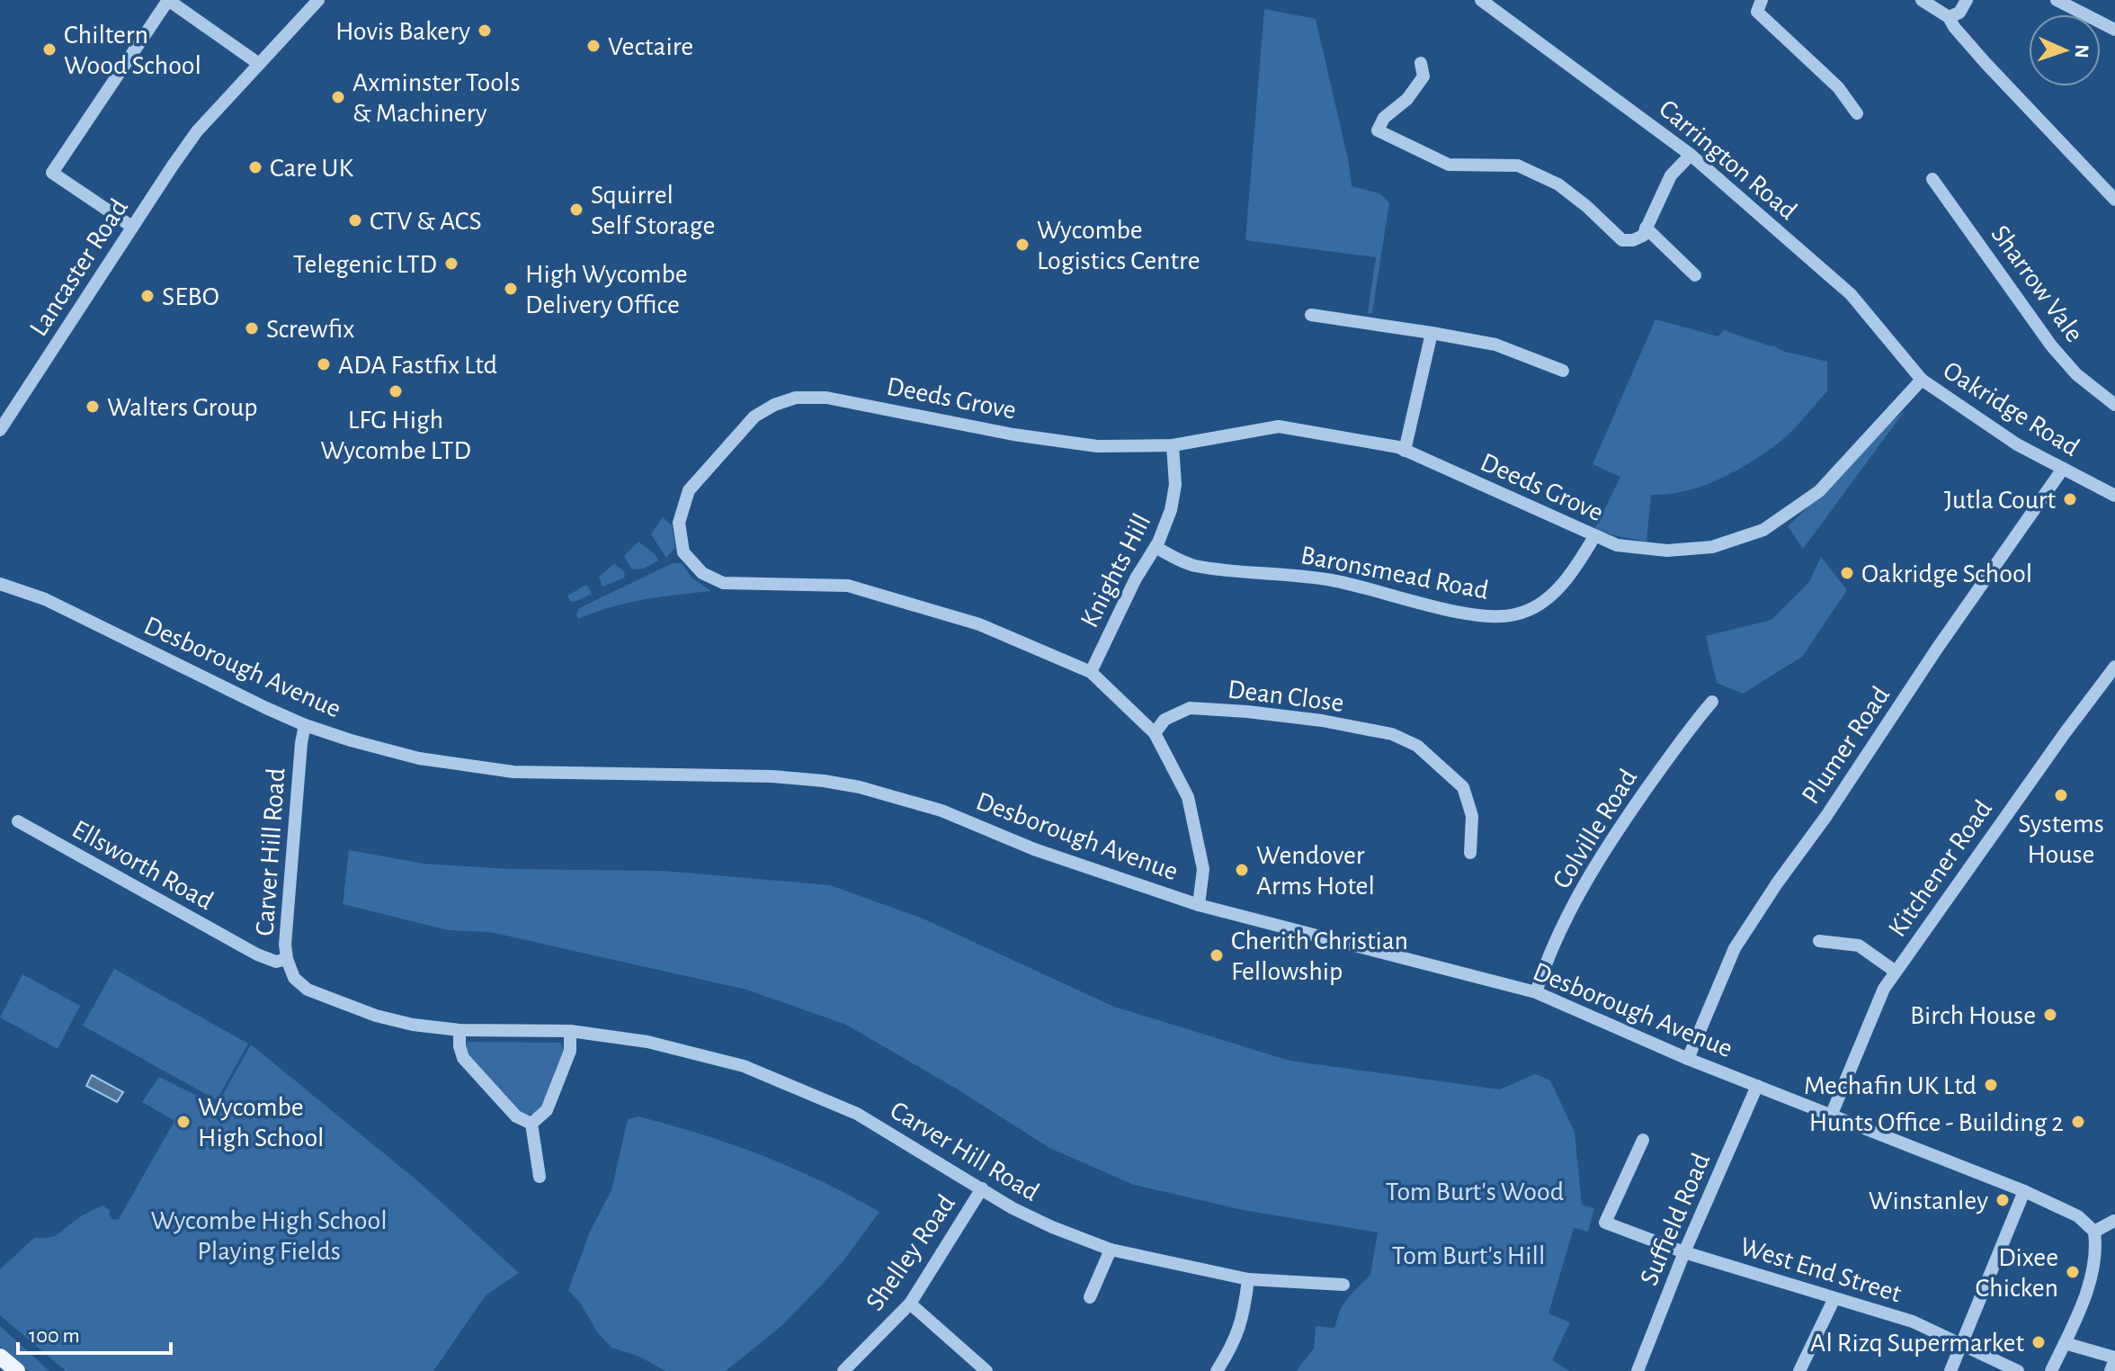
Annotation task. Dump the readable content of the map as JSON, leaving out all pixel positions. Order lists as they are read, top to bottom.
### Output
{
  "streets": {
    "street": [
      "Carrington Road",
      "Lancaster Road",
      "Sharrow Vale",
      "Deeds Grove",
      "Oakridge Road",
      "Knights Hill",
      "Baronsmead Road",
      "Desborough Avenue",
      "Dean Close",
      "Plumer Road",
      "Colville Road",
      "Carver Hill Road",
      "Ellsworth Road",
      "Kitchener Road",
      "Suffield Road",
      "Shelley Road",
      "West End Street"
    ]
  },
  "crossings": [
    ["Carrington Road", "Deeds Grove"],
    ["Carrington Road", "Oakridge Road"],
    ["Deeds Grove", "Oakridge Road"],
    ["Deeds Grove", "Knights Hill"],
    ["Deeds Grove", "Baronsmead Road"],
    ["Deeds Grove", "Desborough Avenue"],
    ["Deeds Grove", "Dean Close"],
    ["Oakridge Road", "Plumer Road"],
    ["Knights Hill", "Baronsmead Road"],
    ["Desborough Avenue", "Plumer Road"],
    ["Desborough Avenue", "Colville Road"],
    ["Desborough Avenue", "Carver Hill Road"],
    ["Desborough Avenue", "Kitchener Road"],
    ["Desborough Avenue", "Suffield Road"],
    ["Carver Hill Road", "Ellsworth Road"],
    ["Carver Hill Road", "Shelley Road"],
    ["Suffield Road", "West End Street"]
  ],
  "parks": ["Tom Burt's Wood", "Wycombe High School Playing Fields", "Tom Burt's Hill"],
  "places": [
    "Hovis Bakery",
    "Vectaire",
    "Chiltern Wood School",
    "Axminster Tools & Machinery",
    "Care UK",
    "Squirrel Self Storage",
    "CTV & ACS",
    "Wycombe Logistics Centre",
    "Telegenic LTD",
    "High Wycombe Delivery Office",
    "SEBO",
    "Screwfix",
    "ADA Fastfix Ltd",
    "LFG High Wycombe LTD",
    "Walters Group",
    "Jutla Court",
    "Oakridge School",
    "Systems House",
    "Wendover Arms Hotel",
    "Cherith Christian Fellowship",
    "Birch House",
    "Mechafin UK Ltd",
    "Wycombe High School",
    "Hunts Office - Building 2",
    "Winstanley",
    "Dixee Chicken",
    "Al Rizq Supermarket"
  ],
  "scale_bar": "100 m",
  "north": "right"
}
